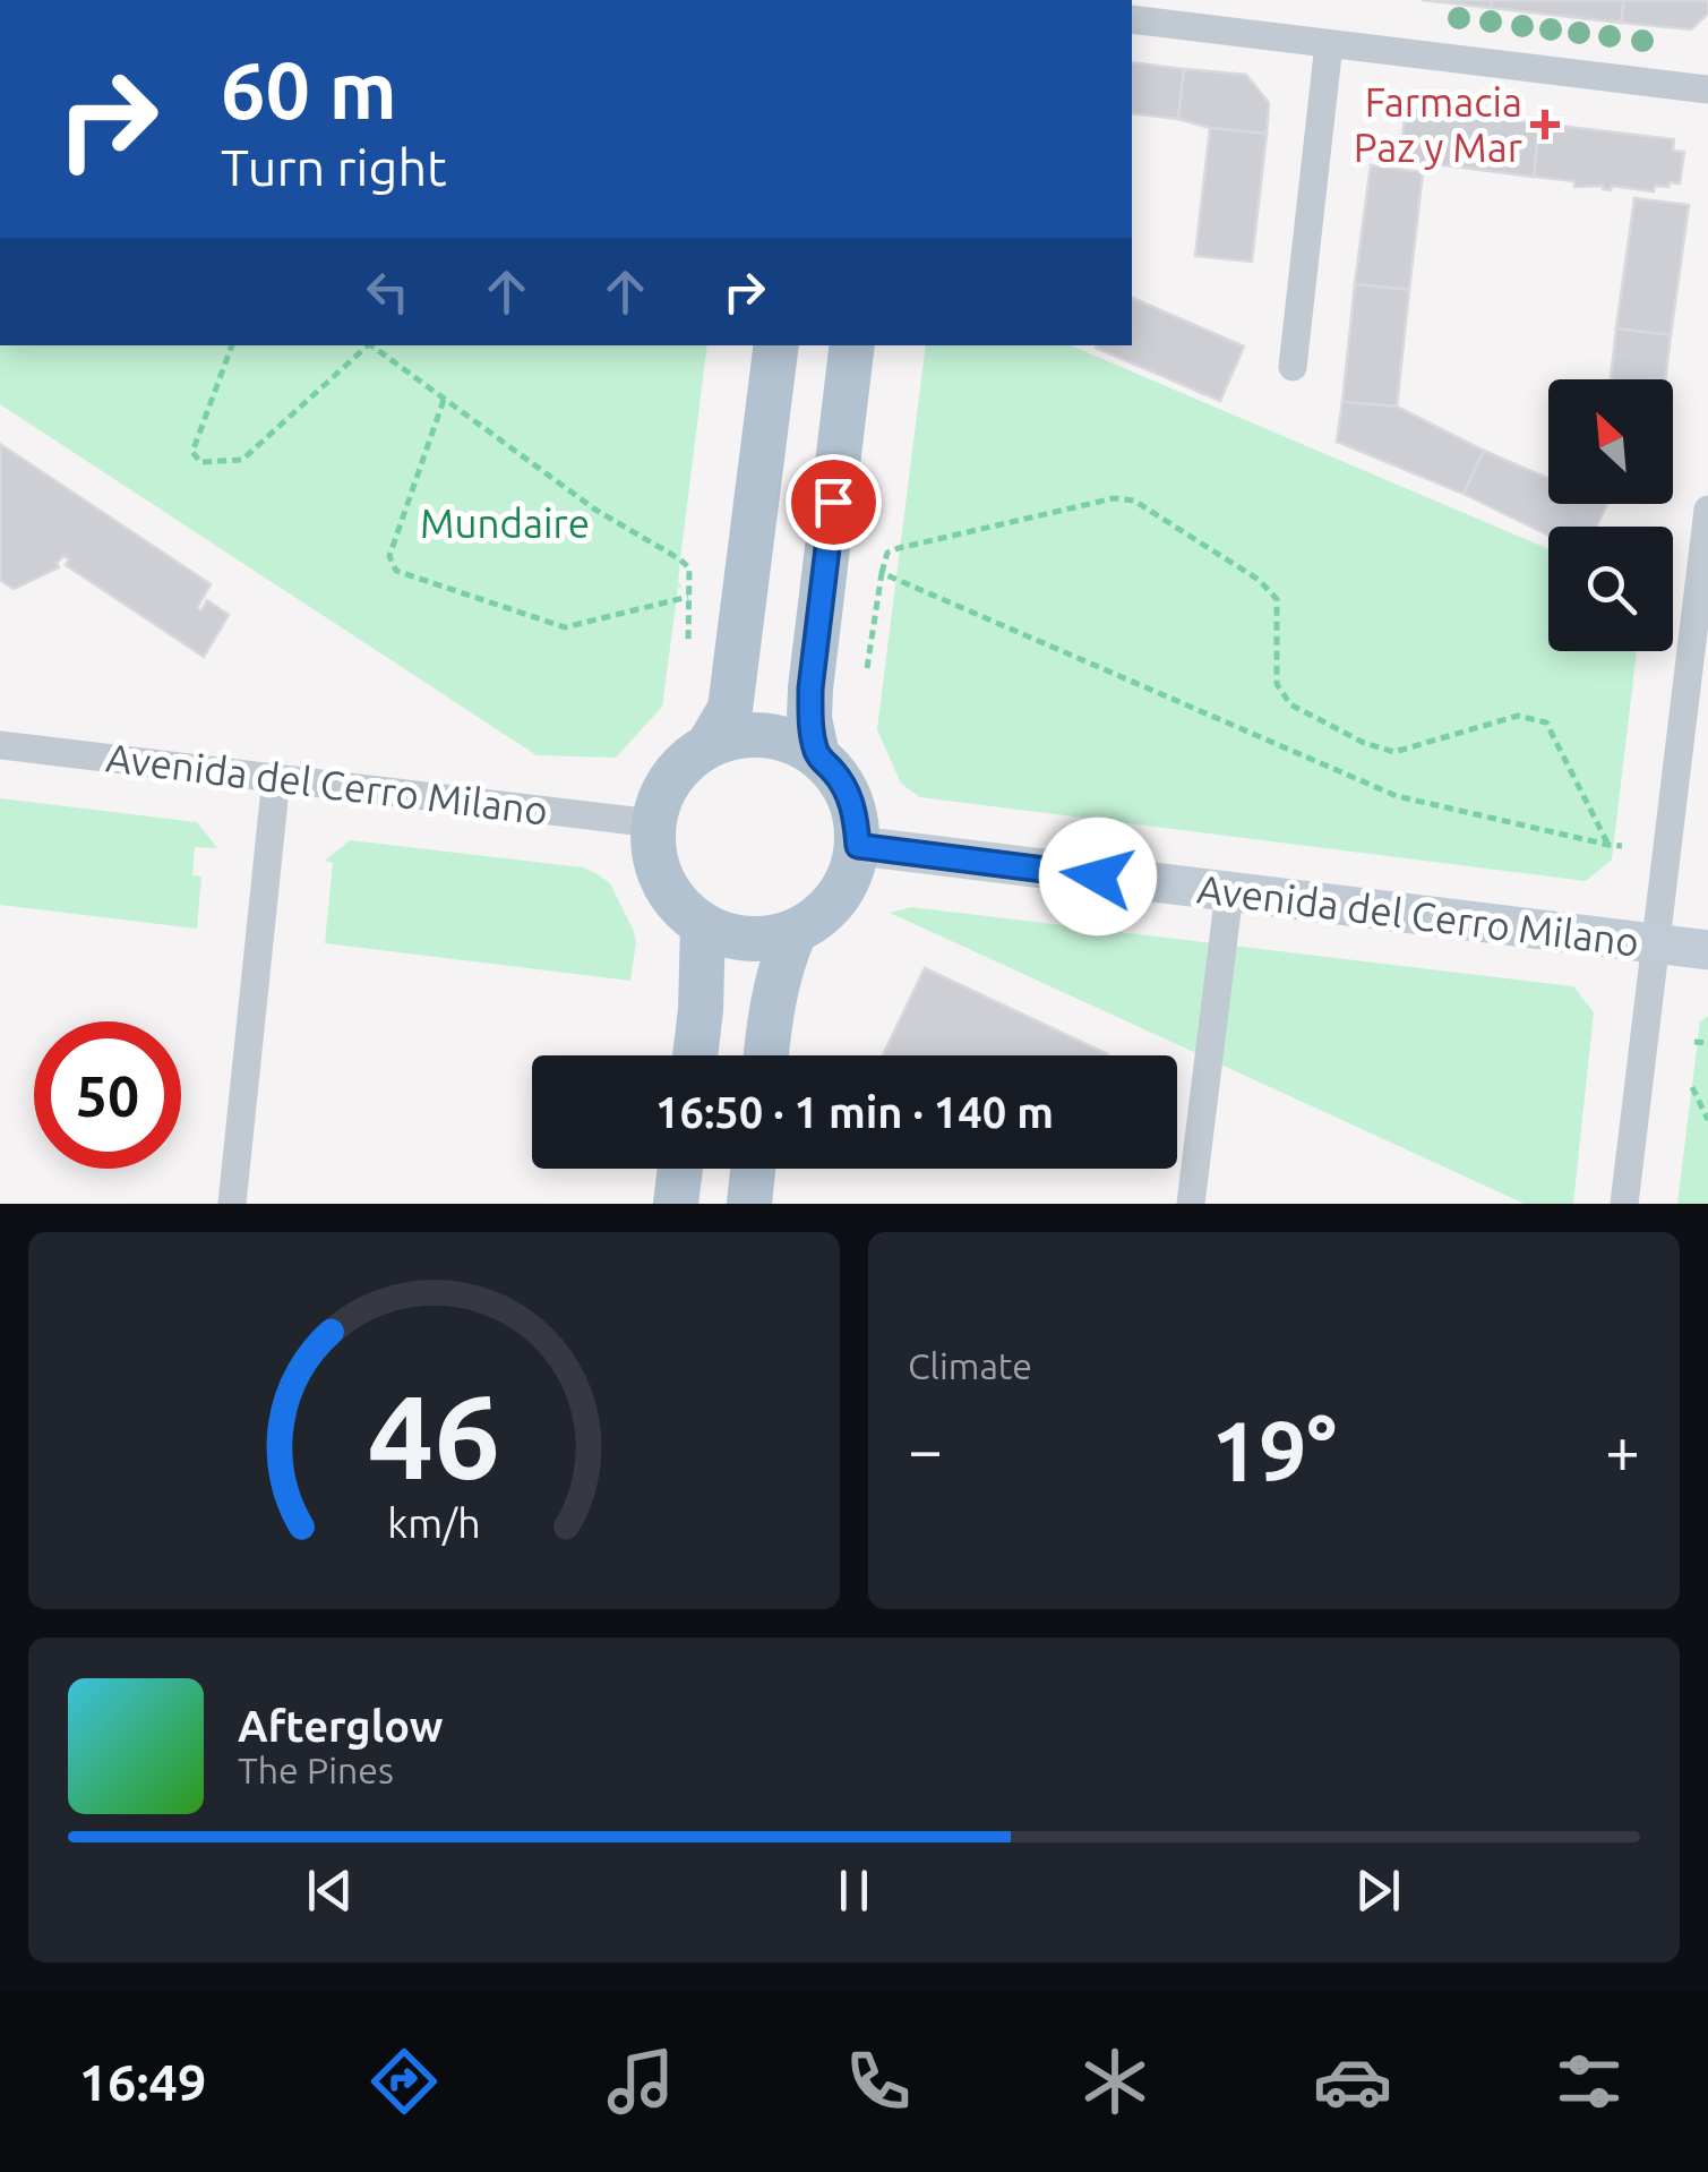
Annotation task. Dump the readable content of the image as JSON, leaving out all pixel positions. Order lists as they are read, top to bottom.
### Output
{
  "streets": {
    "main road": ["Avenida del Cerro Milano"]
  },
  "parks": ["Mundaire"],
  "places": {
    "health": ["Farmacia Paz y Mar"]
  },
  "north": "top left",
  "page": {
    "turn": ["60 m", "Turn right"],
    "limit": "50",
    "trip": "16:50 · 1 min · 140 m",
    "tile": "Climate",
    "heat": ["−", "19°", "+"],
    "song": ["Afterglow", "The Pines"],
    "tabs": "16:49",
    "gauge": ["46", "km/h"]
  }
}
